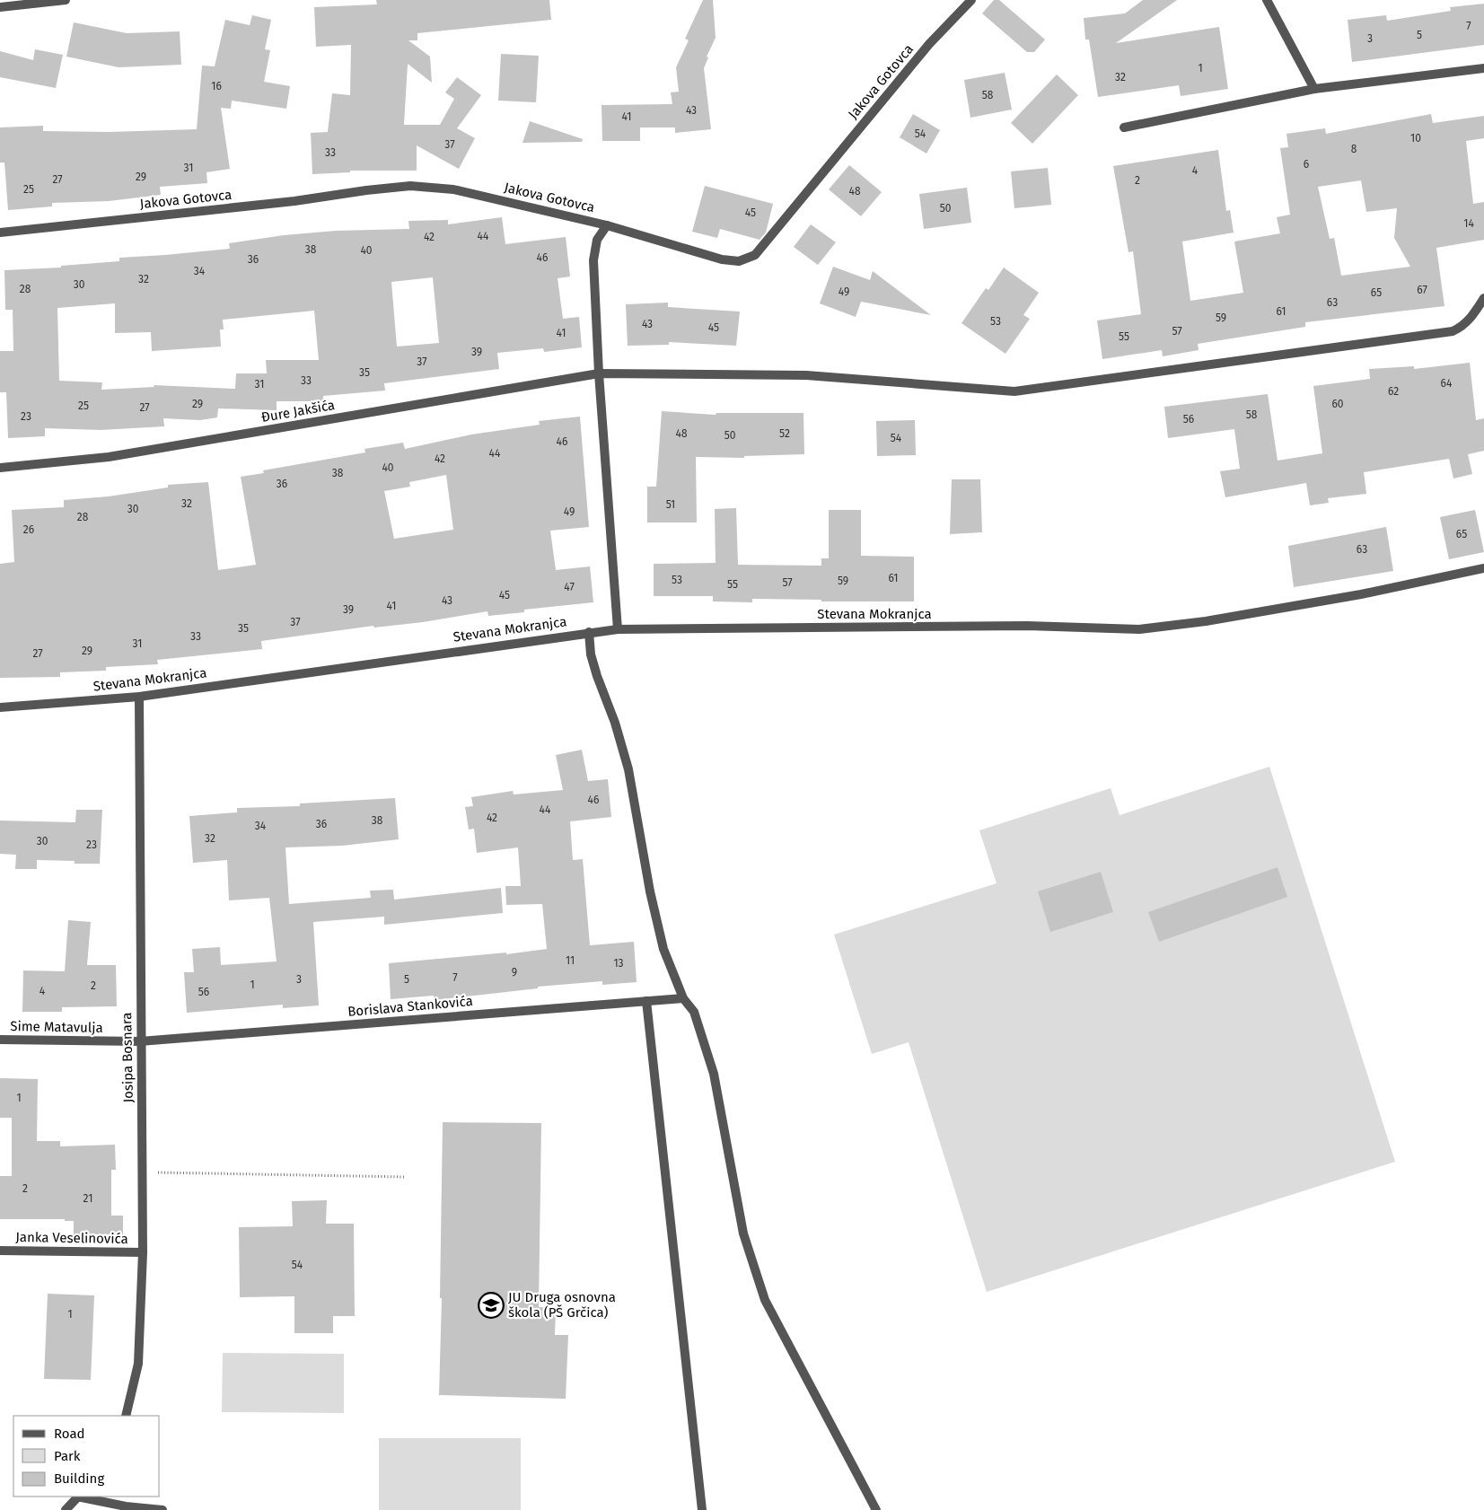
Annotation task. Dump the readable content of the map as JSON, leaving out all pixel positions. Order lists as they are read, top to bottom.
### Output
{
  "streets": {
    "street": [
      "Jakova Gotovca",
      "Đure Jakšića",
      "Stevana Mokranjca",
      "Borislava Stankovića",
      "Sime Matavulja",
      "Josipa Bosnara",
      "Janka Veselinovića"
    ]
  },
  "crossings": [
    ["Stevana Mokranjca", "Josipa Bosnara"],
    ["Borislava Stankovića", "Sime Matavulja"],
    ["Borislava Stankovića", "Josipa Bosnara"],
    ["Sime Matavulja", "Josipa Bosnara"],
    ["Josipa Bosnara", "Janka Veselinovića"]
  ],
  "places": {
    "school or university": ["JU Druga osnovna škola (PŠ Grčica)"]
  },
  "house_numbers": [
    "7",
    "5",
    "3",
    "1",
    "32",
    "16",
    "58",
    "43",
    "41",
    "54",
    "10",
    "37",
    "8",
    "33",
    "6",
    "31",
    "4",
    "29",
    "27",
    "2",
    "25",
    "48",
    "50",
    "45",
    "14",
    "44",
    "42",
    "38",
    "40",
    "46",
    "36",
    "34",
    "32",
    "30",
    "28",
    "67",
    "49",
    "65",
    "63",
    "61",
    "59",
    "53",
    "43",
    "45",
    "57",
    "41",
    "55",
    "39",
    "37",
    "35",
    "33",
    "64",
    "31",
    "62",
    "29",
    "60",
    "25",
    "27",
    "58",
    "23",
    "56",
    "48",
    "52",
    "50",
    "54",
    "46",
    "44",
    "42",
    "40",
    "38",
    "36",
    "32",
    "51",
    "30",
    "49",
    "28",
    "26",
    "65",
    "63",
    "61",
    "53",
    "59",
    "57",
    "55",
    "47",
    "45",
    "43",
    "41",
    "39",
    "37",
    "35",
    "33",
    "31",
    "29",
    "27",
    "46",
    "44",
    "42",
    "38",
    "36",
    "34",
    "32",
    "30",
    "23",
    "11",
    "13",
    "9",
    "7",
    "3",
    "5",
    "1",
    "2",
    "4",
    "56",
    "1",
    "2",
    "21",
    "54",
    "1"
  ],
  "legend": ["Road", "Park", "Building"]
}
